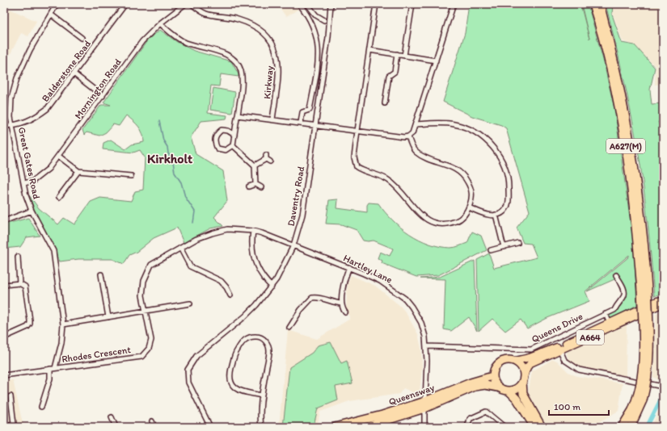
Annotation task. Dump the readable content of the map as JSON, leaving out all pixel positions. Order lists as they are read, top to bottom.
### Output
{
  "streets": {
    "highway": ["A627(M)", "Queensway"],
    "main road": ["A664"],
    "street": [
      "Balderstone Road",
      "Kirkway",
      "Mornington Road",
      "Great Gates Road",
      "Daventry Road",
      "Hartley Lane",
      "Queens Drive",
      "Rhodes Crescent"
    ]
  },
  "crossings": [
    ["Balderstone Road", "Great Gates Road"],
    ["Mornington Road", "Great Gates Road"],
    ["Great Gates Road", "Rhodes Crescent"],
    ["Daventry Road", "Hartley Lane"],
    ["Daventry Road", "Rhodes Crescent"],
    ["Hartley Lane", "Queens Drive"],
    ["Hartley Lane", "Rhodes Crescent"],
    ["Hartley Lane", "Queensway"],
    ["A664", "Queensway"]
  ],
  "districts": ["Kirkholt"],
  "scale_bar": "100 m"
}
